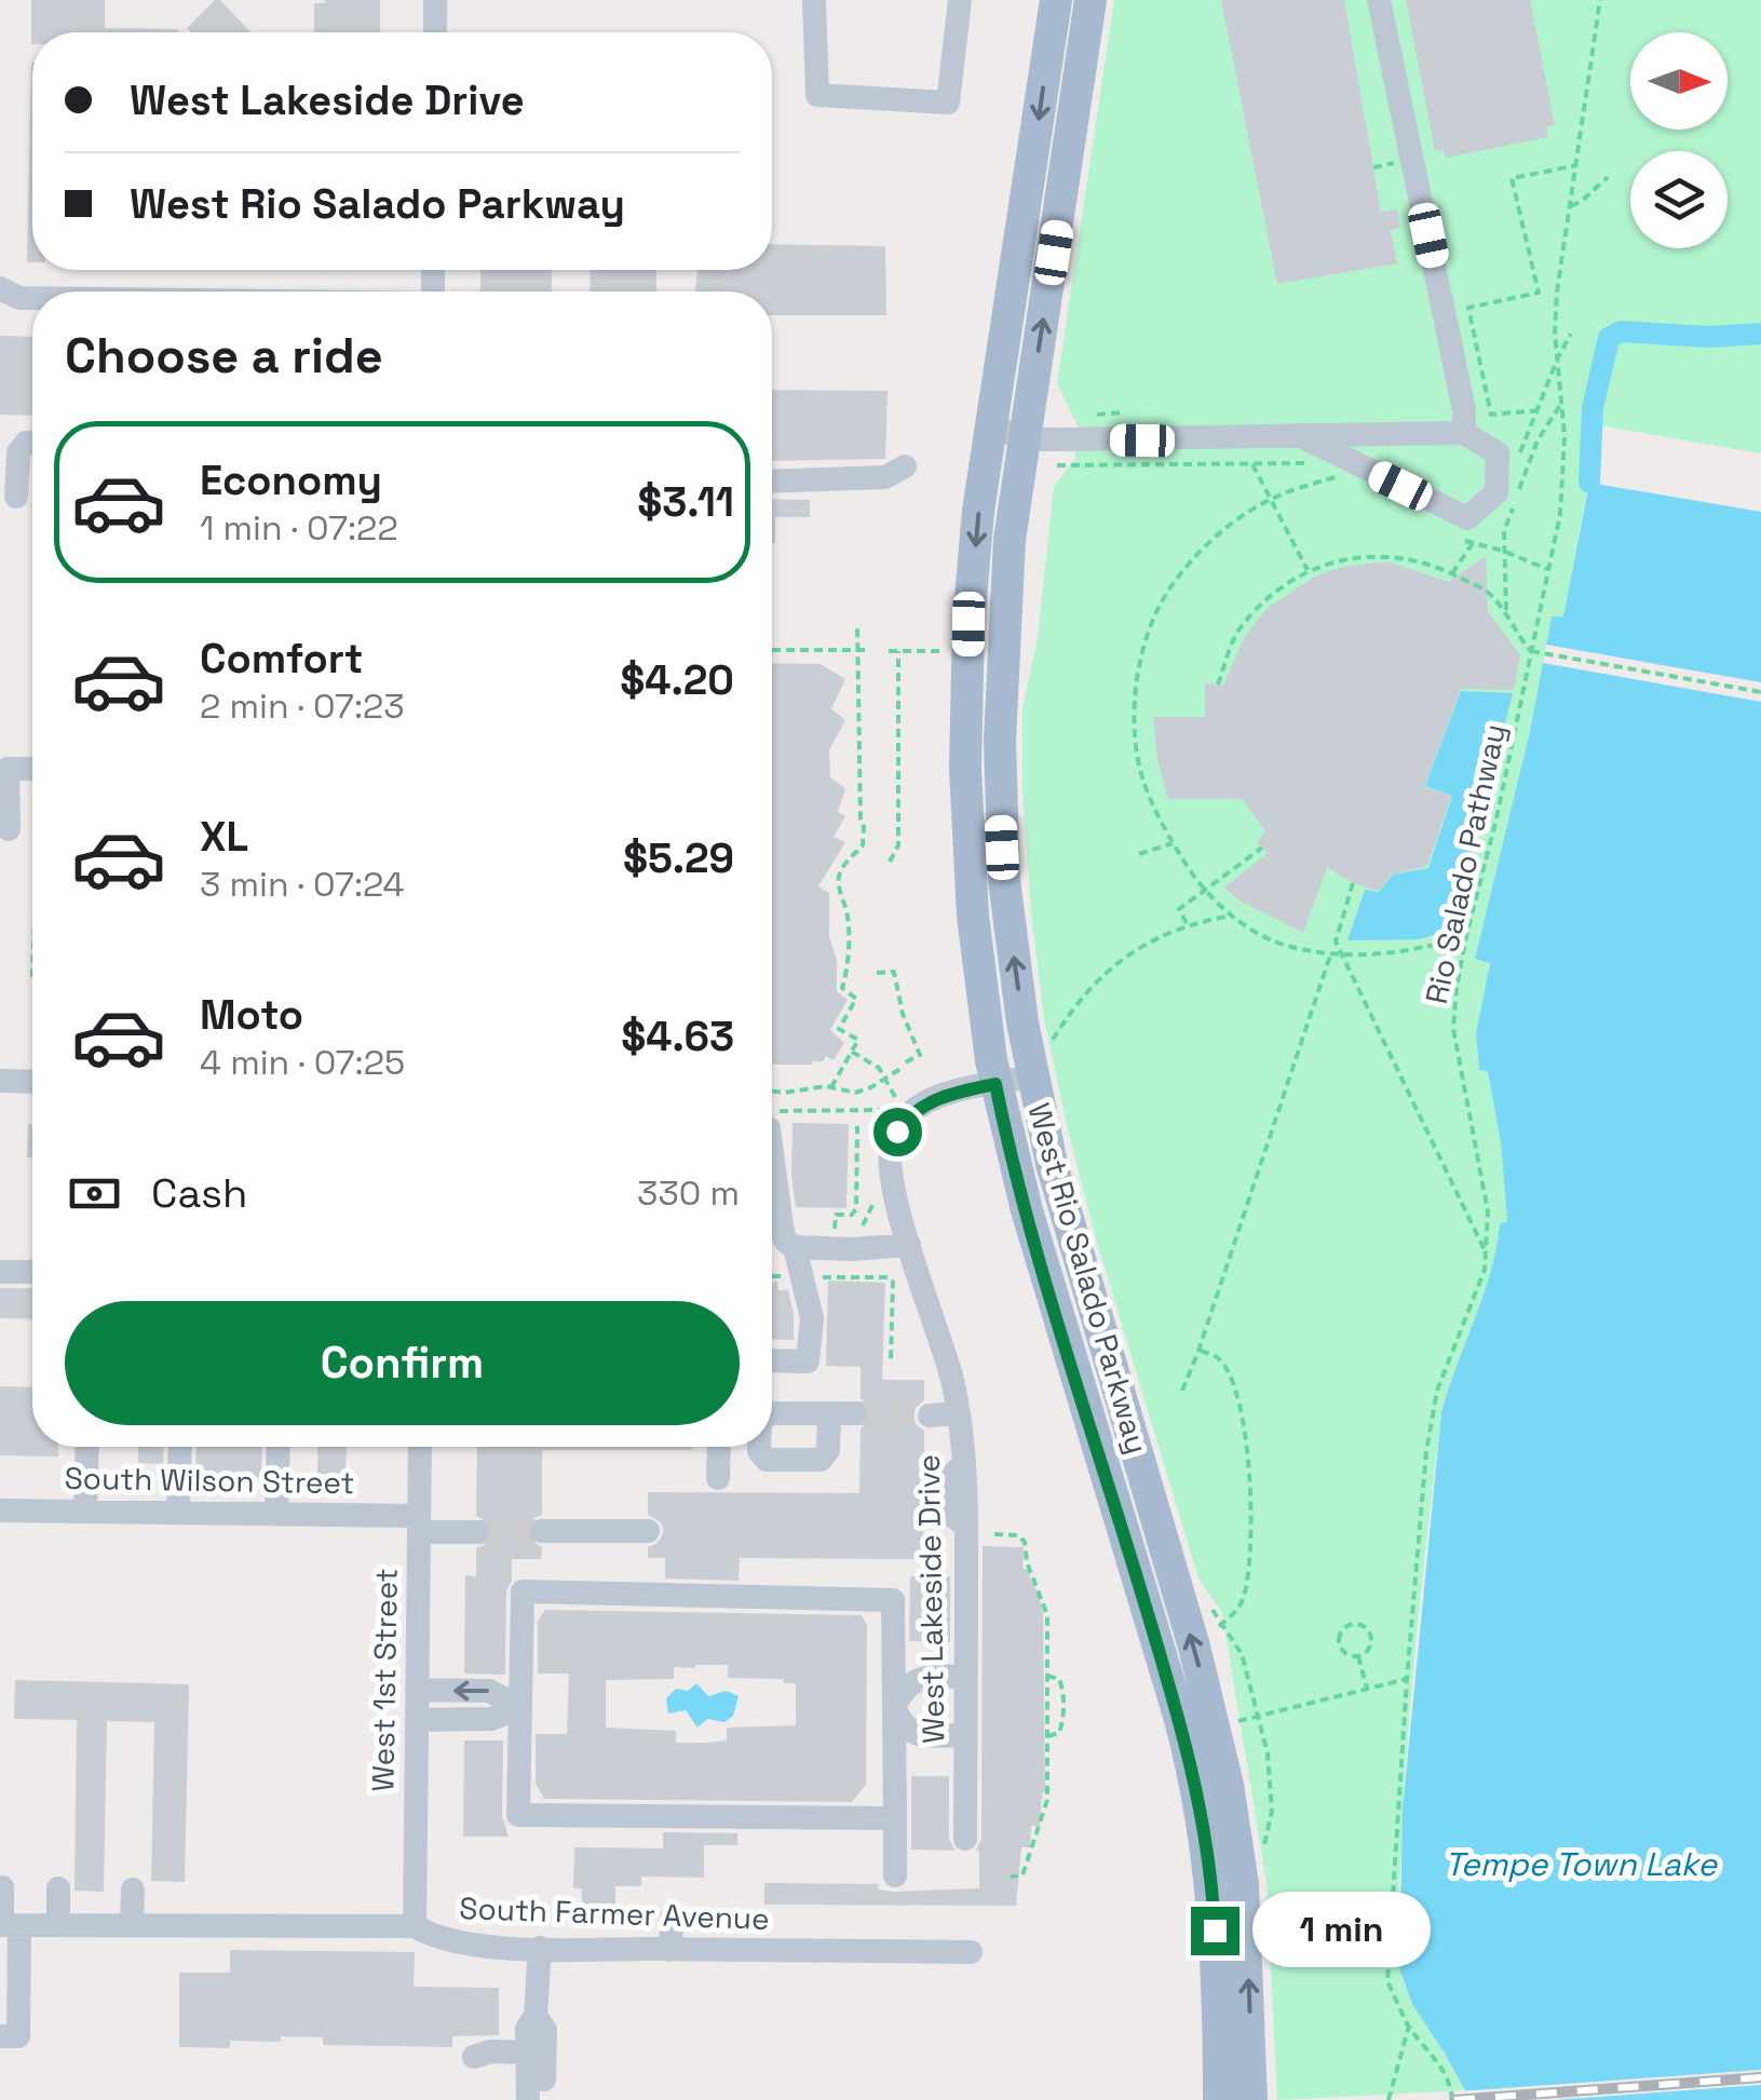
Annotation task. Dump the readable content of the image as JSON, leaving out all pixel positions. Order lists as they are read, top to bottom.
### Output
{
  "streets": {
    "main road": ["West Rio Salado Parkway"],
    "street": [
      "South Wilson Street",
      "West Lakeside Drive",
      "West 1st Street",
      "South Farmer Avenue"
    ],
    "path": ["Rio Salado Pathway"]
  },
  "crossings": [
    ["West Rio Salado Parkway", "West Lakeside Drive"],
    ["South Wilson Street", "West 1st Street"],
    ["West 1st Street", "South Farmer Avenue"]
  ],
  "water": ["Tempe Town Lake"],
  "north": "right",
  "page": {
    "banner": ["West Lakeside Drive", "West Rio Salado Parkway"],
    "heading": "Choose a ride",
    "list": [
      {
        "name": "Economy",
        "note": "1 min · 07:22",
        "value": "$3.11"
      },
      {
        "name": "Comfort",
        "note": "2 min · 07:23",
        "value": "$4.20"
      },
      {
        "name": "XL",
        "note": "3 min · 07:24",
        "value": "$5.29"
      },
      {
        "name": "Moto",
        "note": "4 min · 07:25",
        "value": "$4.63"
      }
    ],
    "pay": ["Cash", "330 m"],
    "buttons": "Confirm",
    "bubble": "1 min"
  }
}
